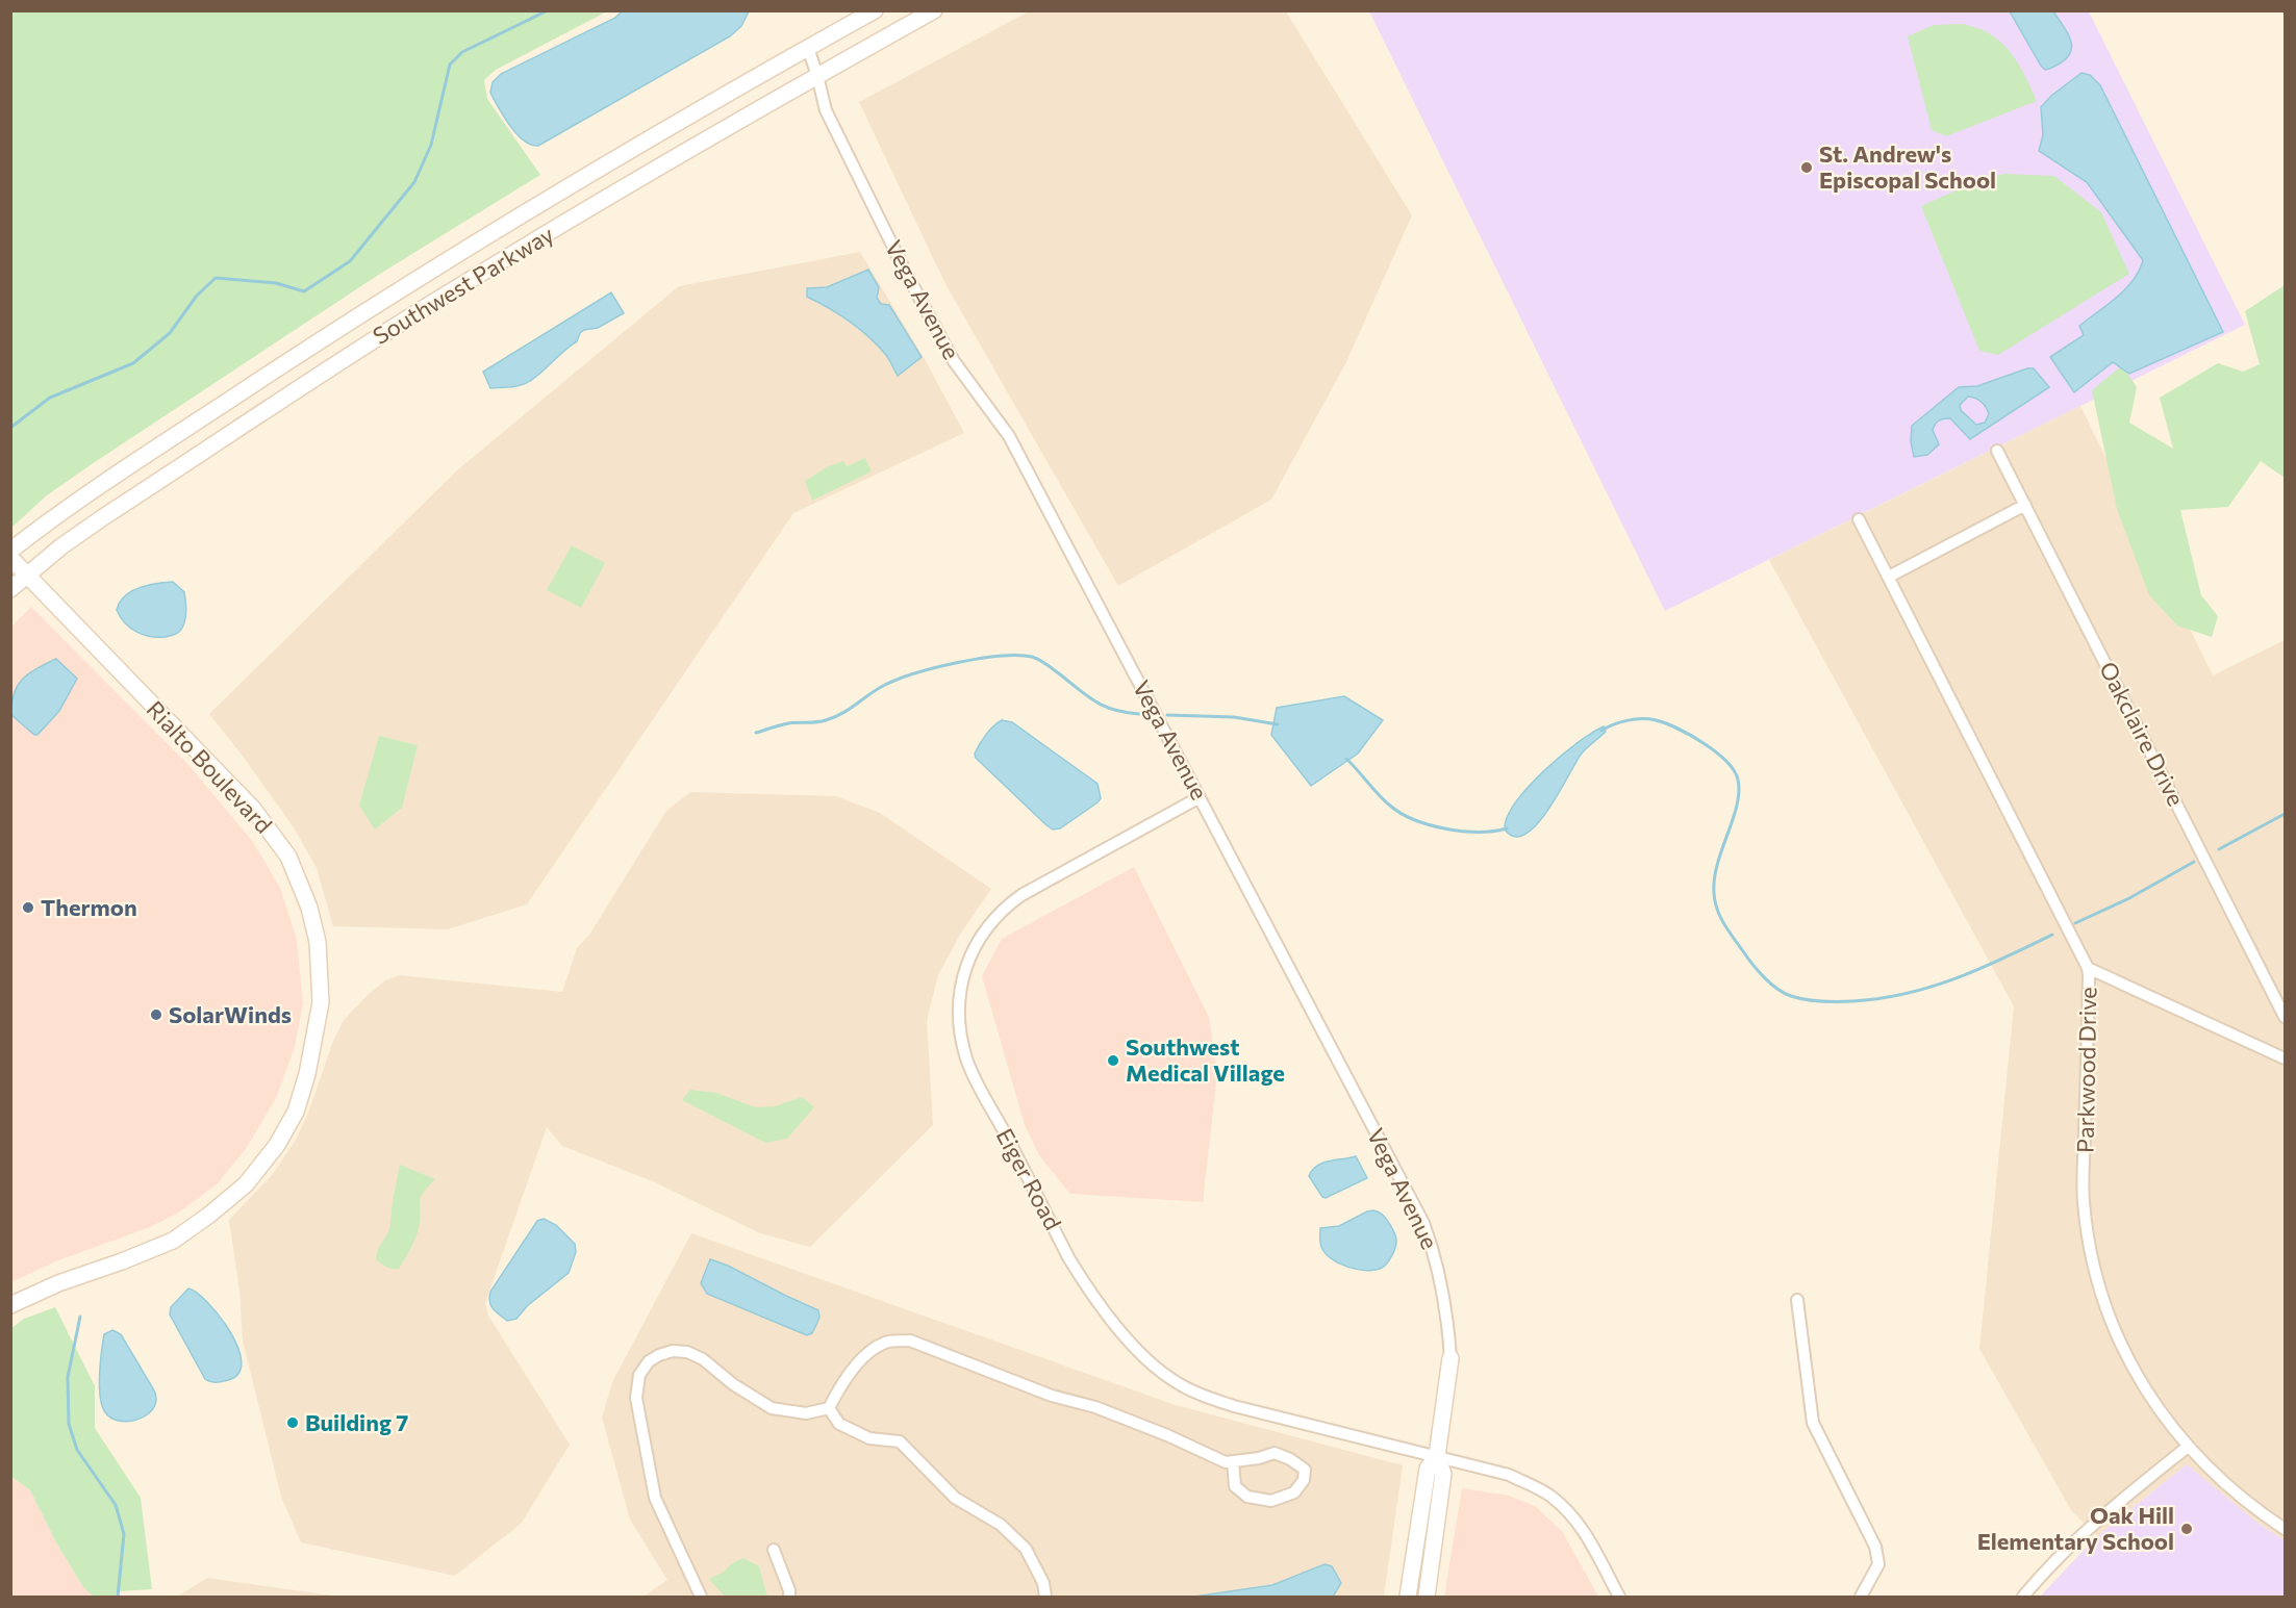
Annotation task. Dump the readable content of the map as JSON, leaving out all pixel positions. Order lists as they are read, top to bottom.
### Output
{
  "streets": {
    "main road": ["Southwest Parkway", "Vega Avenue", "Rialto Boulevard"],
    "street": ["Oakclaire Drive", "Parkwood Drive", "Eiger Road"]
  },
  "crossings": [
    ["Southwest Parkway", "Vega Avenue"],
    ["Southwest Parkway", "Rialto Boulevard"],
    ["Vega Avenue", "Eiger Road"]
  ],
  "places": [
    "St. Andrew's Episcopal School",
    "Thermon",
    "SolarWinds",
    "Southwest Medical Village",
    "Building 7",
    "Oak Hill Elementary School"
  ]
}
